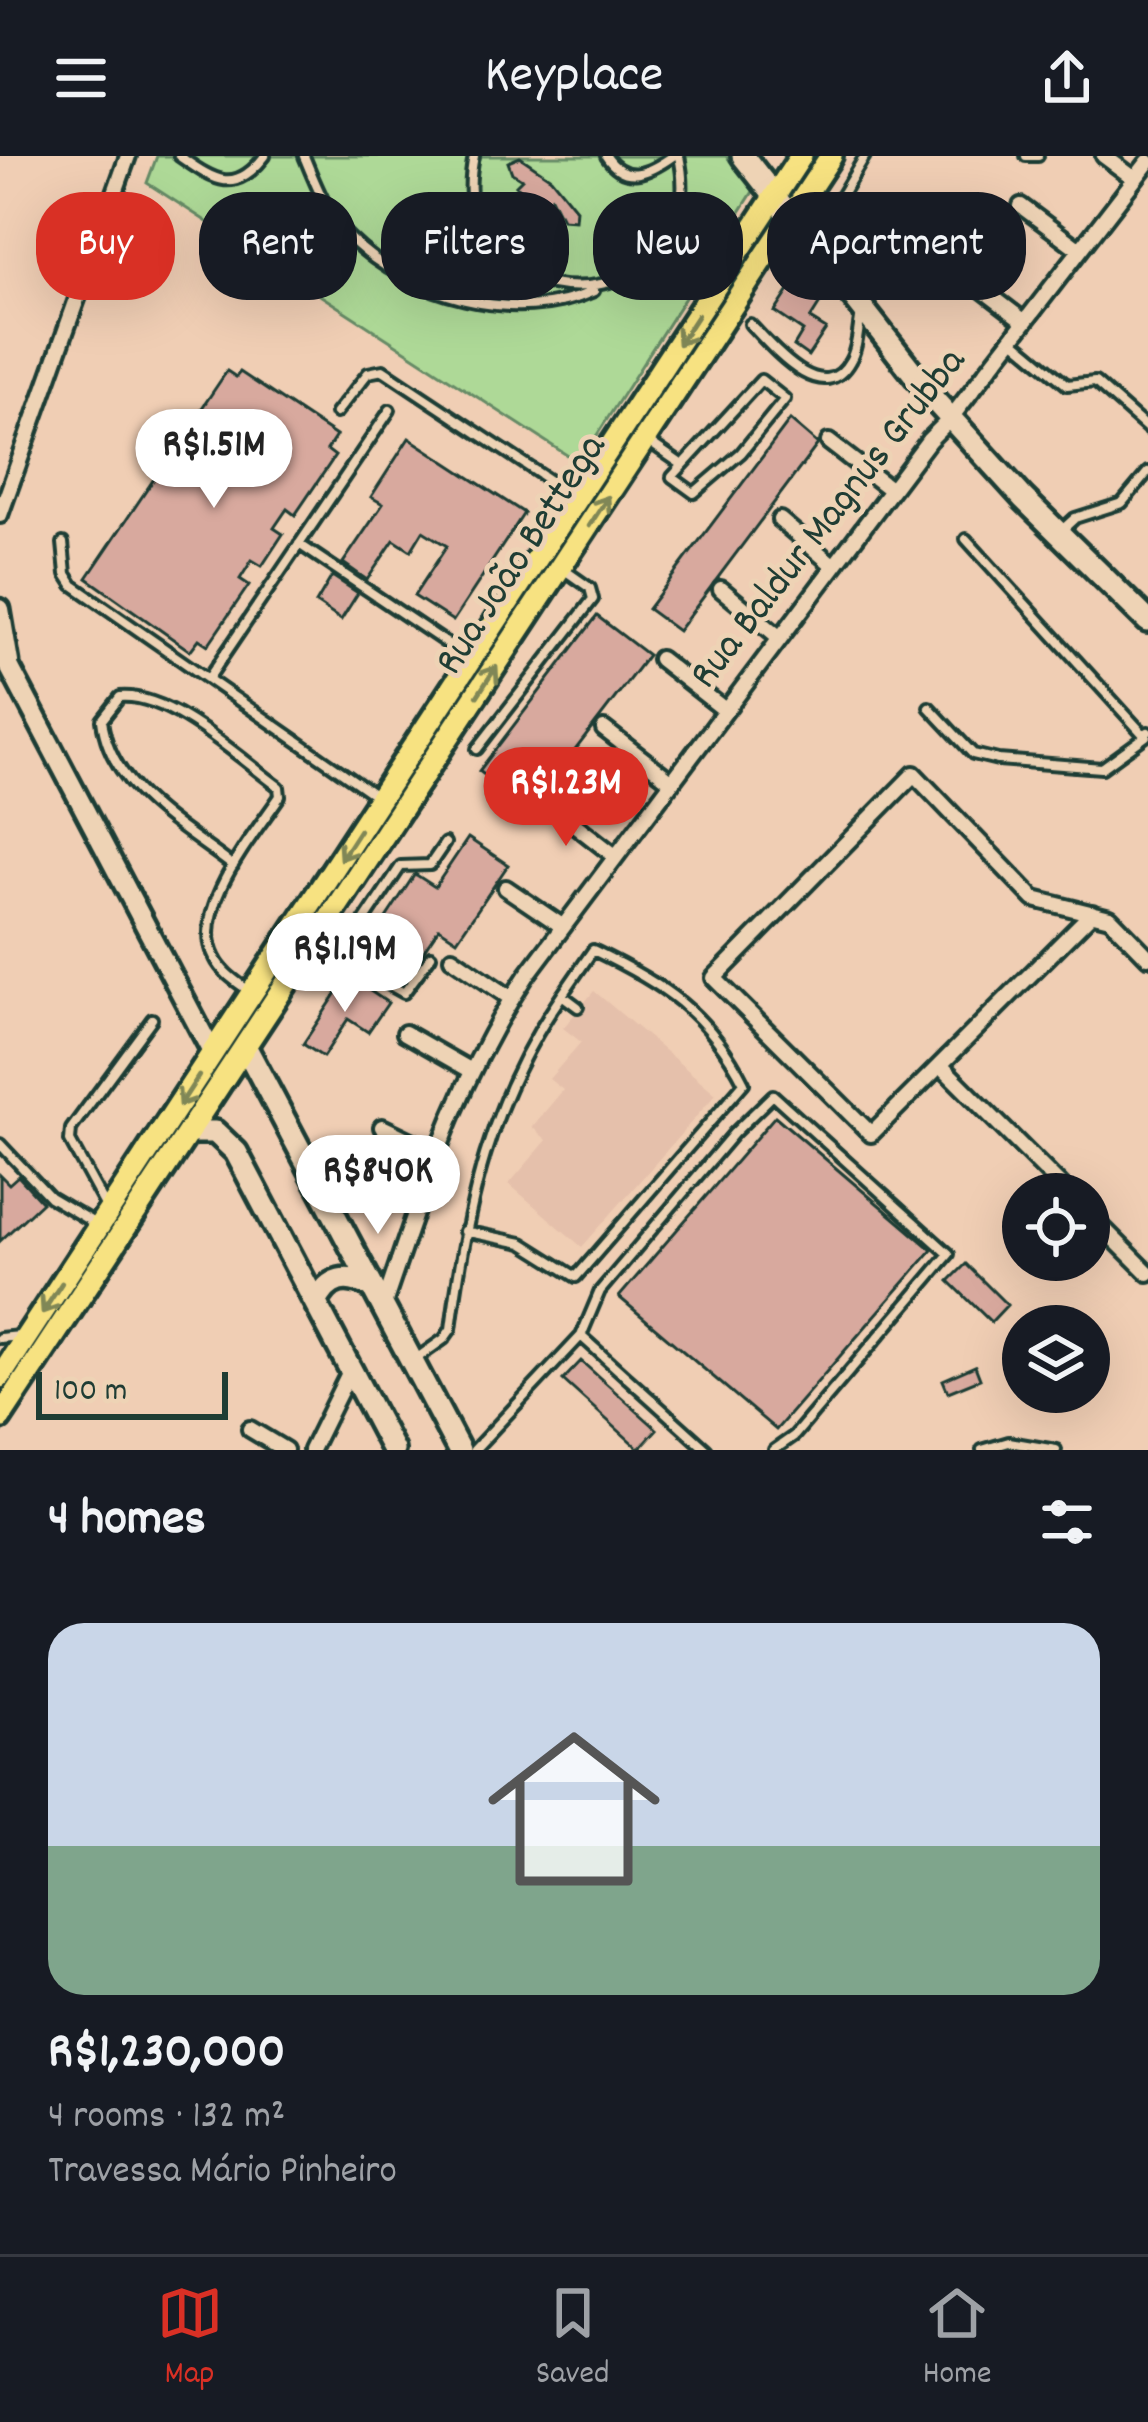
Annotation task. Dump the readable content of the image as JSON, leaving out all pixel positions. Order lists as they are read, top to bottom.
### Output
{
  "streets": {
    "main road": ["Rua João Bettega"],
    "street": ["Rua Baldur Magnus Grubba"]
  },
  "scale_bar": "100 m",
  "page": {
    "header": "Keyplace",
    "chip": [
      "Buy",
      "Rent",
      "Filters",
      "New",
      "Apartment"
    ],
    "price": [
      "R$1.51M",
      "R$1.23M",
      "R$1.19M",
      "R$840K"
    ],
    "scale": "100 m",
    "heading": "4 homes",
    "list": [
      {
        "name": "R$1,230,000",
        "note": "4 rooms · 132 m² · Travessa Mário Pinheiro"
      }
    ],
    "tabs": ["Map", "Saved", "Home"]
  }
}
